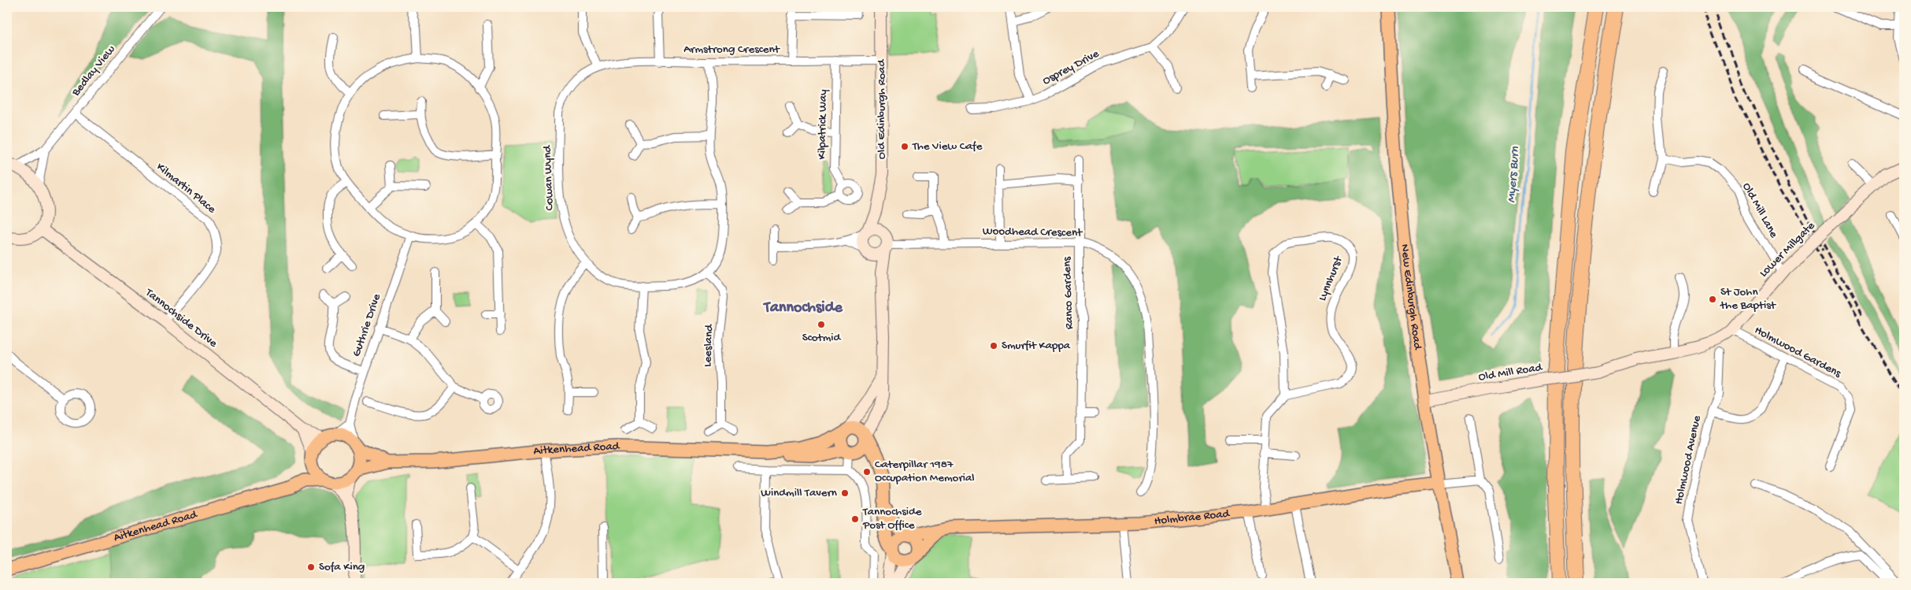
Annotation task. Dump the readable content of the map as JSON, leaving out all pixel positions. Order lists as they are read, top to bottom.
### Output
{
  "streets": {
    "main road": ["New Edinburgh Road", "Aitkenhead Road", "Holmbrae Road"],
    "street": [
      "Armstrong Crescent",
      "Osprey Drive",
      "Bedlay View",
      "Old Edinburgh Road",
      "Kilpatrick Way",
      "Cowan Wynd",
      "Kilmartin Place",
      "Old Mill Lane",
      "Woodhead Crescent",
      "Lower Millgate",
      "Lynnhurst",
      "Ranco Gardens",
      "Tannochside Drive",
      "Guthrie Drive",
      "Leesland",
      "Holmwood Gardens",
      "Old Mill Road",
      "Holmwood Avenue"
    ]
  },
  "crossings": [
    ["Armstrong Crescent", "Old Edinburgh Road"],
    ["Armstrong Crescent", "Kilpatrick Way"],
    ["Armstrong Crescent", "Cowan Wynd"],
    ["Bedlay View", "Kilmartin Place"],
    ["Old Edinburgh Road", "Woodhead Crescent"],
    ["Cowan Wynd", "Leesland"],
    ["Kilmartin Place", "Tannochside Drive"],
    ["Old Mill Lane", "Lower Millgate"],
    ["Woodhead Crescent", "Ranco Gardens"],
    ["Lower Millgate", "Holmwood Gardens"],
    ["Lower Millgate", "Old Mill Road"],
    ["New Edinburgh Road", "Old Mill Road"],
    ["New Edinburgh Road", "Holmbrae Road"],
    ["Tannochside Drive", "Guthrie Drive"],
    ["Tannochside Drive", "Aitkenhead Road"],
    ["Guthrie Drive", "Aitkenhead Road"],
    ["Holmwood Gardens", "Holmwood Avenue"]
  ],
  "districts": ["Tannochside"],
  "water": ["Myers Burn"],
  "places": [
    "The View Cafe",
    "St John the Baptist",
    "Scotmid",
    "Smurfit Kappa",
    "Caterpillar 1987 Occupation Memorial",
    "Windmill Tavern",
    "Tannochside Post Office",
    "Sofa King"
  ]
}
